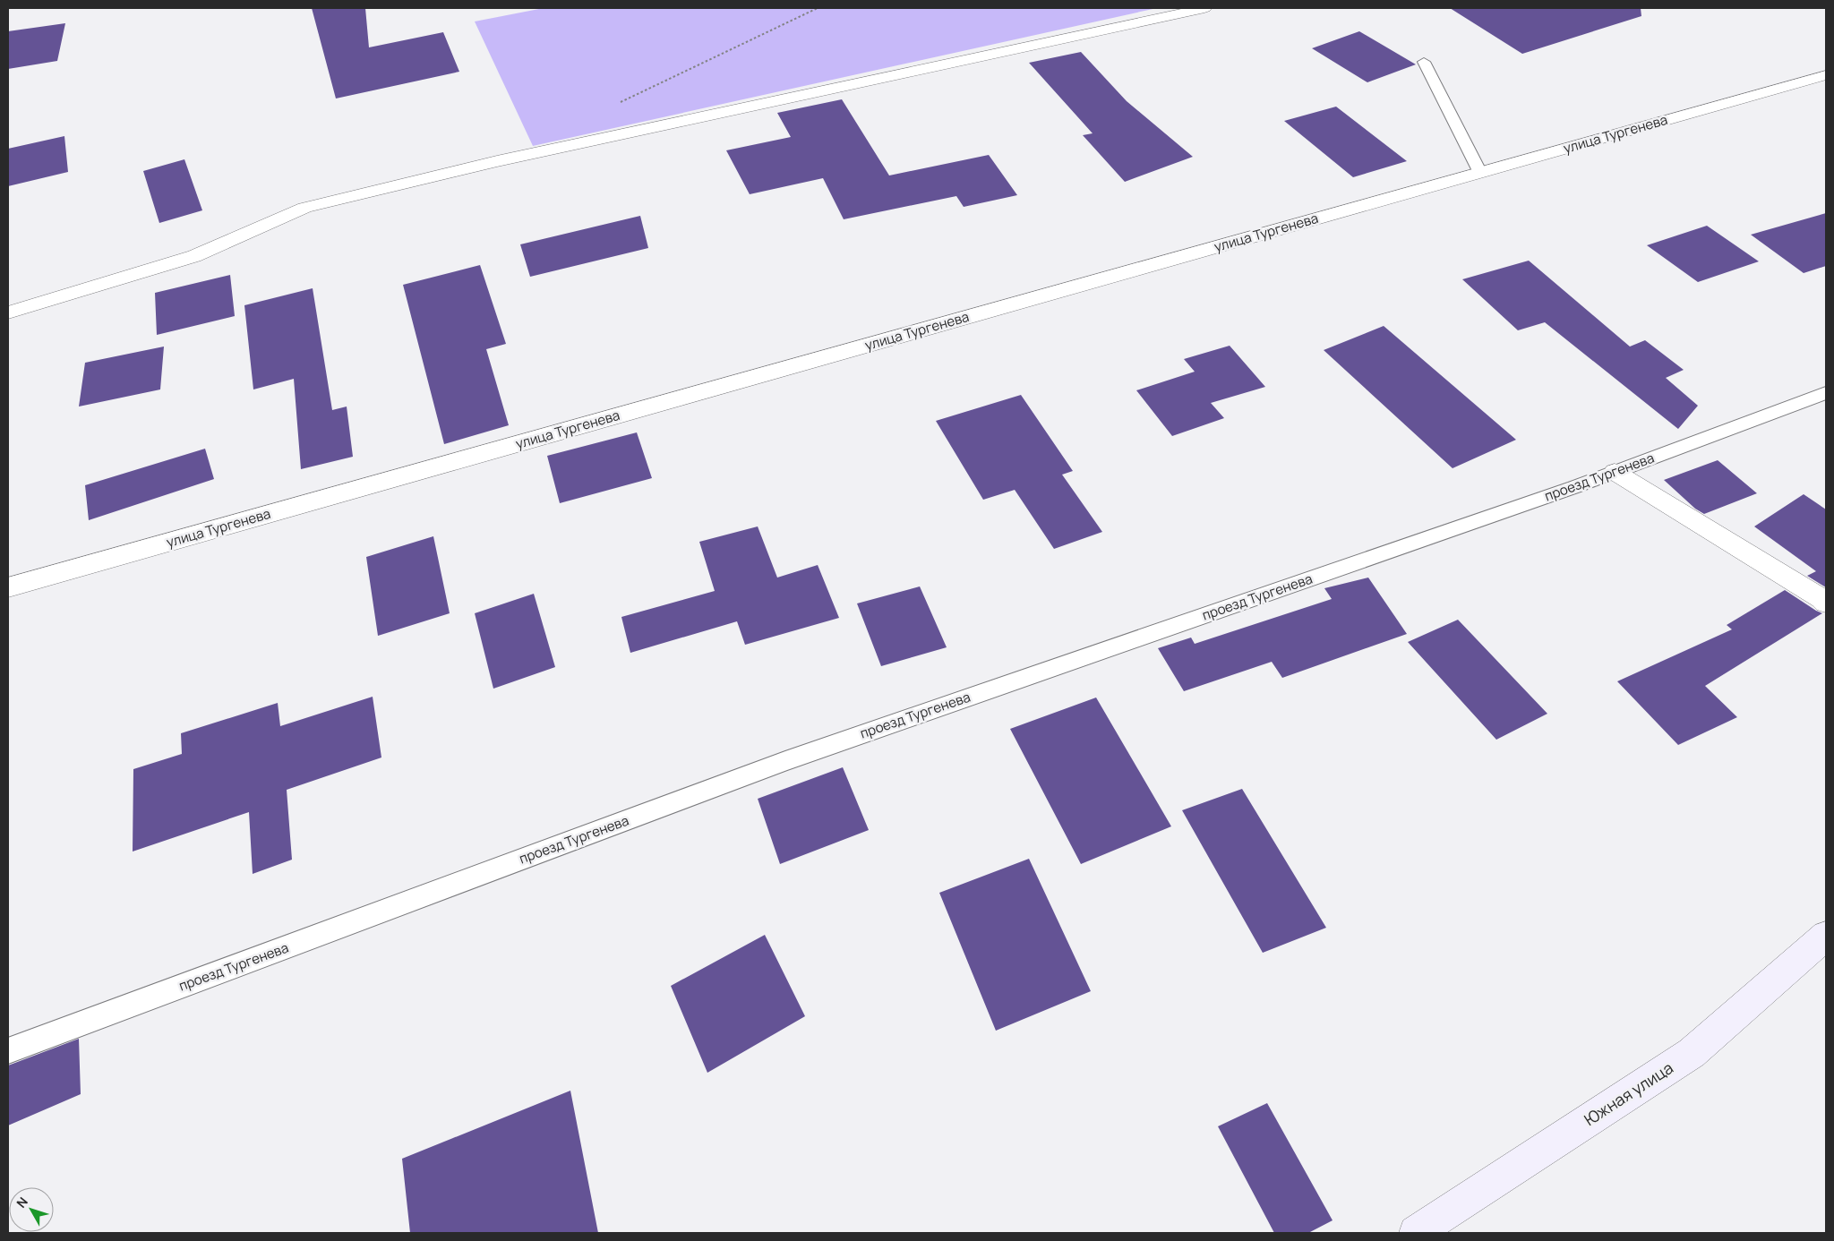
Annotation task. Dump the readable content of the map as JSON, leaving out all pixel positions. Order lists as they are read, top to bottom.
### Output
{
  "streets": {
    "street": ["улица Тургенева", "Южная улица"],
    "lane": ["проезд Тургенева"]
  },
  "north": "top left"
}
